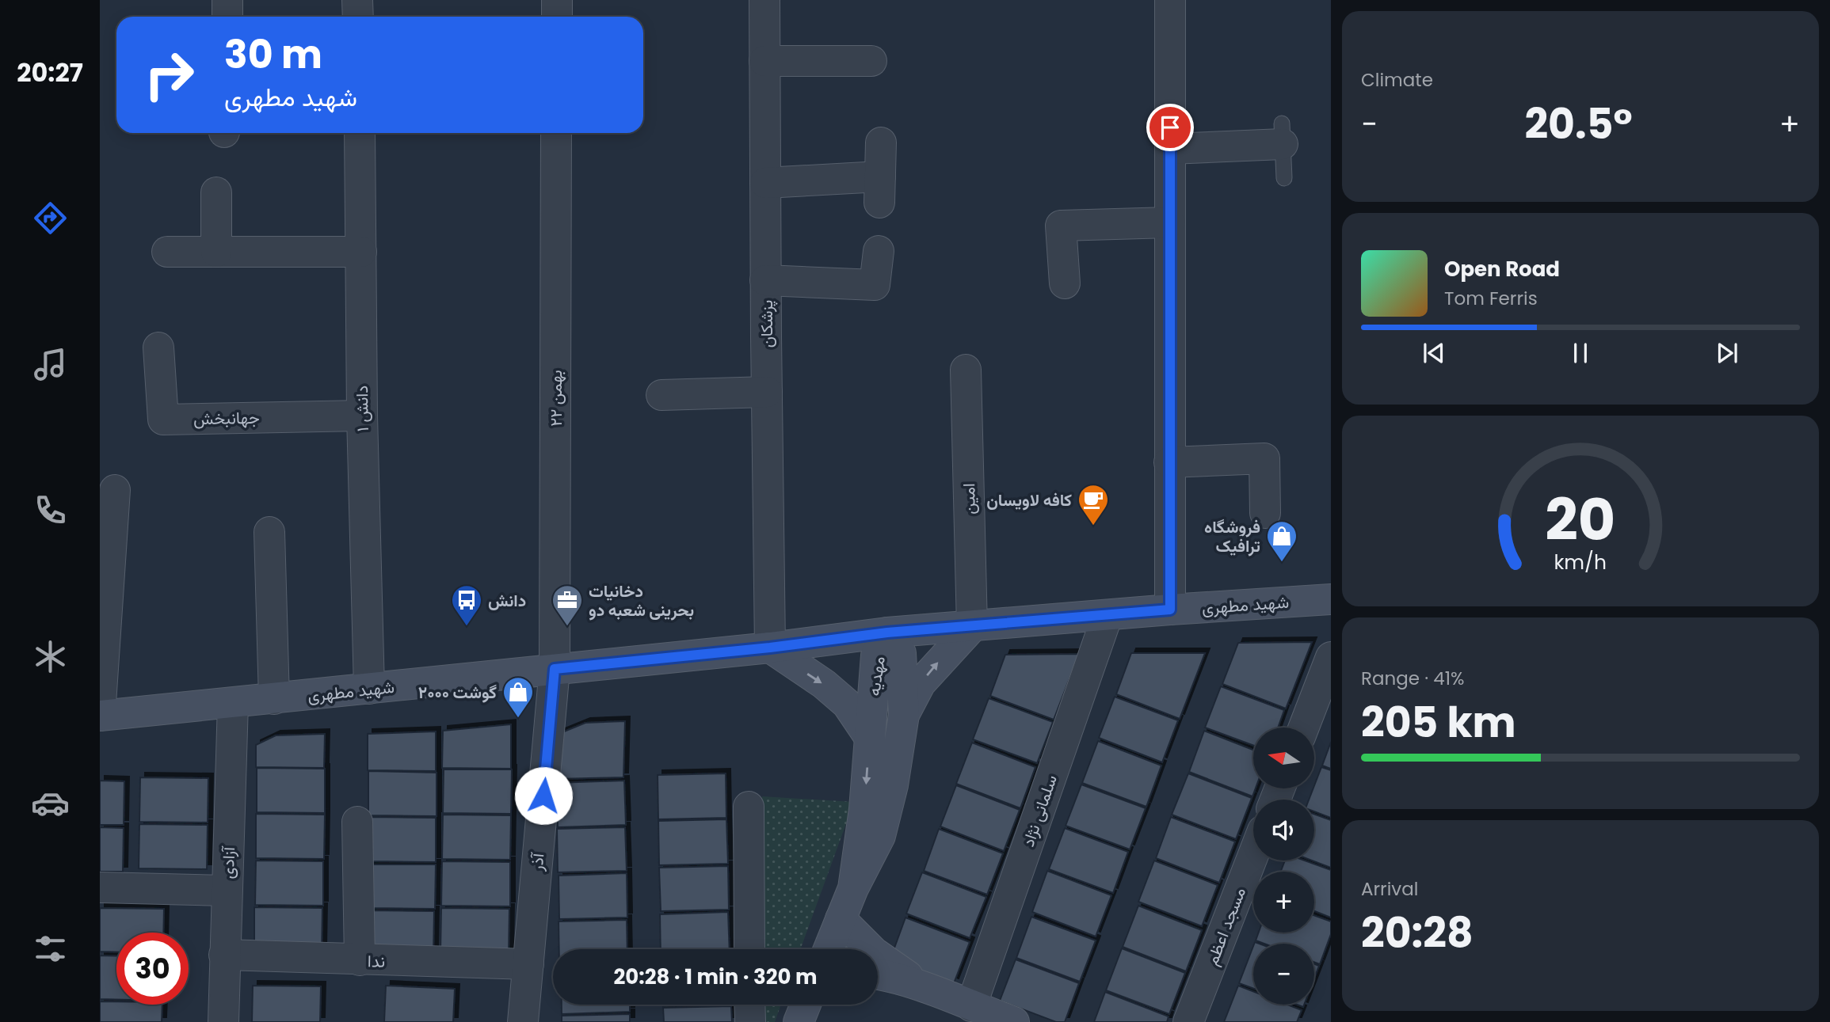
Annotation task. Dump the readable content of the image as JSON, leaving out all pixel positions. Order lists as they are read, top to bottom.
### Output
{
  "streets": {
    "main road": ["شهید مطهری", "مهدیه"],
    "street": [
      "پزشکان",
      "۲۲ بهمن",
      "دانش ۱",
      "جهانبخش",
      "امین",
      "سلمانی نژاد",
      "آذر",
      "آزادی",
      "مسجد اعظم",
      "ندا"
    ]
  },
  "crossings": [
    ["پزشکان", "شهید مطهری"],
    ["۲۲ بهمن", "شهید مطهری"],
    ["۲۲ بهمن", "آذر"],
    ["دانش ۱", "جهانبخش"],
    ["دانش ۱", "شهید مطهری"],
    ["امین", "شهید مطهری"],
    ["شهید مطهری", "مهدیه"],
    ["شهید مطهری", "سلمانی نژاد"],
    ["شهید مطهری", "آذر"],
    ["شهید مطهری", "آزادی"],
    ["آذر", "ندا"],
    ["آزادی", "ندا"]
  ],
  "places": {
    "cafe": ["کافه لاویسان"],
    "shop": ["فروشگاه ترافیک", "گوشت ۲۰۰۰"],
    "bus stop": ["دانش"],
    "office": ["دخانیات بحرینی شعبه دو"]
  },
  "north": "left",
  "page": {
    "tabs": "20:27",
    "tile": [
      "Climate",
      ["Range · 41%", "205 km"],
      ["Arrival", "20:28"]
    ],
    "turn": ["30 m", "شهید مطهری"],
    "heat": ["−", "20.5°", "+"],
    "song": ["Open Road", "Tom Ferris"],
    "map_buttons": ["+", "−"],
    "limit": "30",
    "trip": "20:28 · 1 min · 320 m",
    "gauge": ["20", "km/h"]
  }
}
